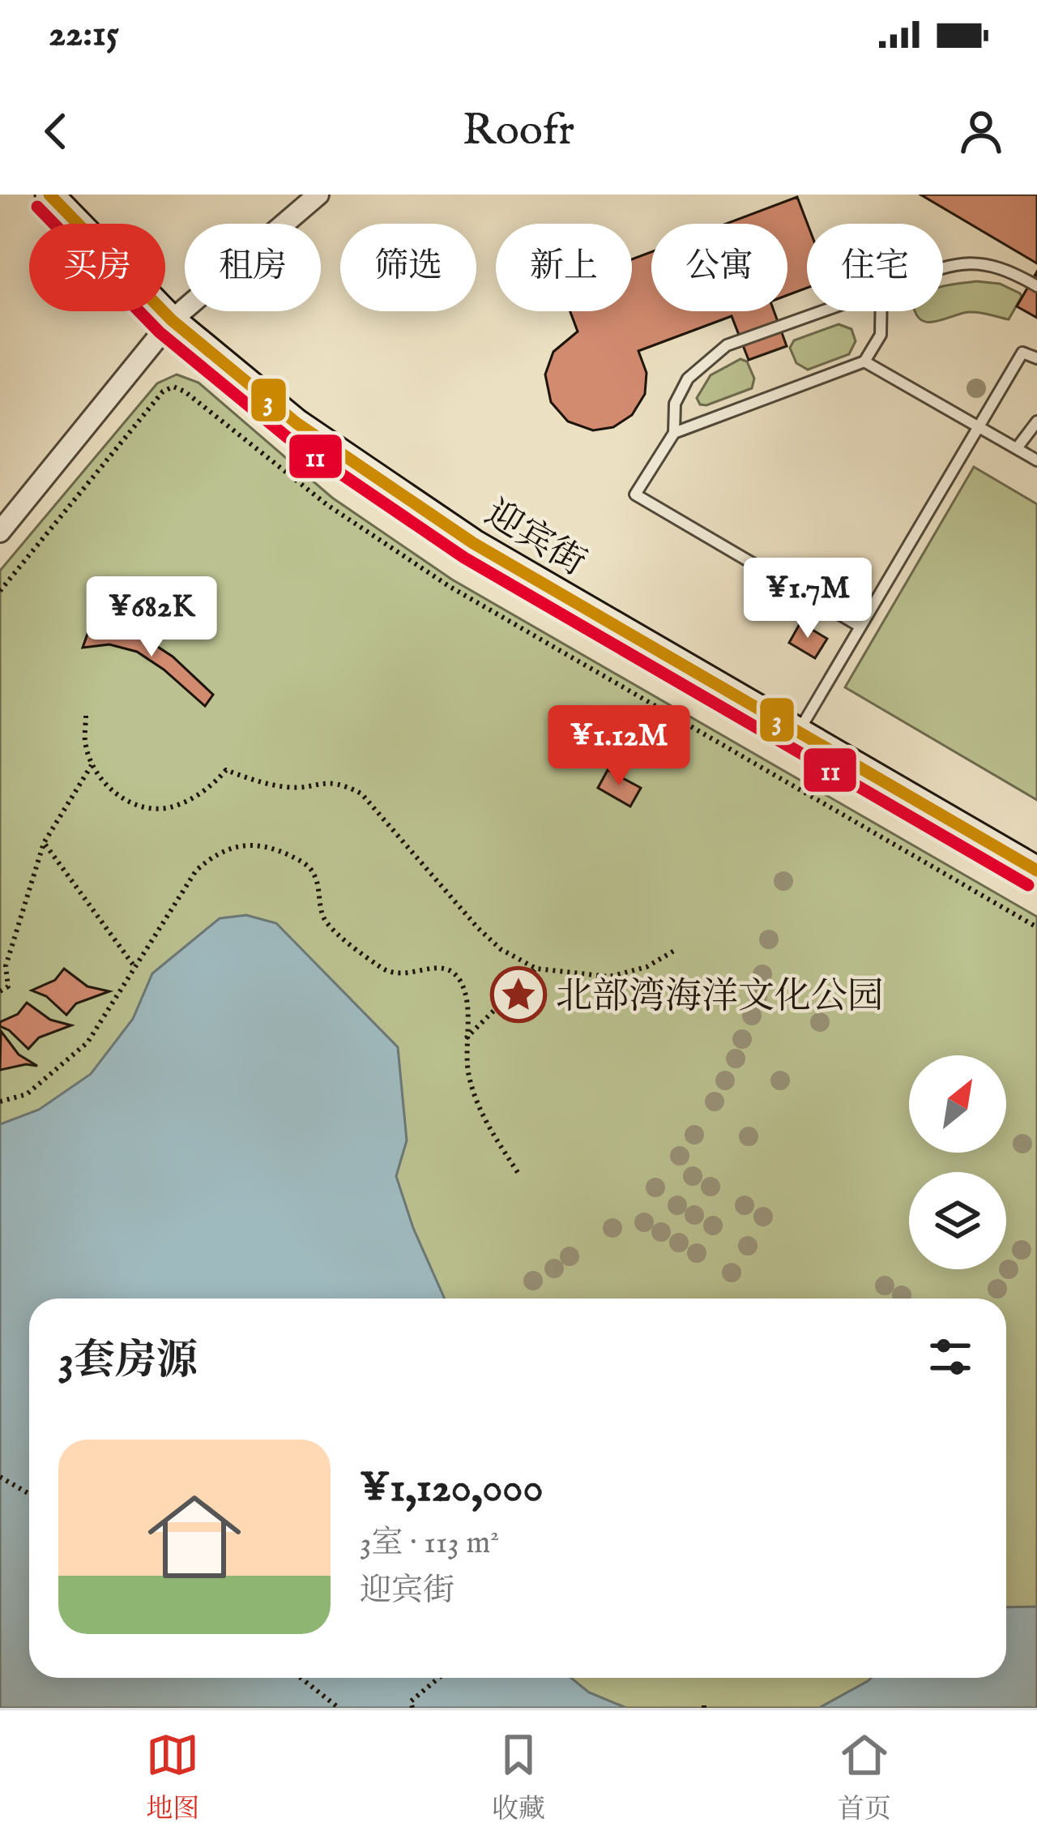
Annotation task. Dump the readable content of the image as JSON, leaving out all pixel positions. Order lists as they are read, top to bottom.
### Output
{
  "streets": {
    "main road": ["迎宾街"]
  },
  "places": {
    "place": ["北部湾海洋文化公园"]
  },
  "lines": ["transit line 3", "transit line 11"],
  "north": "top right",
  "page": {
    "status": "22:15",
    "header": "Roofr",
    "chip": [
      "买房",
      "租房",
      "筛选",
      "新上",
      "公寓",
      "住宅"
    ],
    "price": ["¥1.7M", "¥682K", "¥1.12M"],
    "heading": "3套房源",
    "list": [
      {
        "name": "¥1,120,000",
        "note": "3室 · 113 m² · 迎宾街"
      }
    ],
    "tabs": ["地图", "收藏", "首页"]
  }
}
